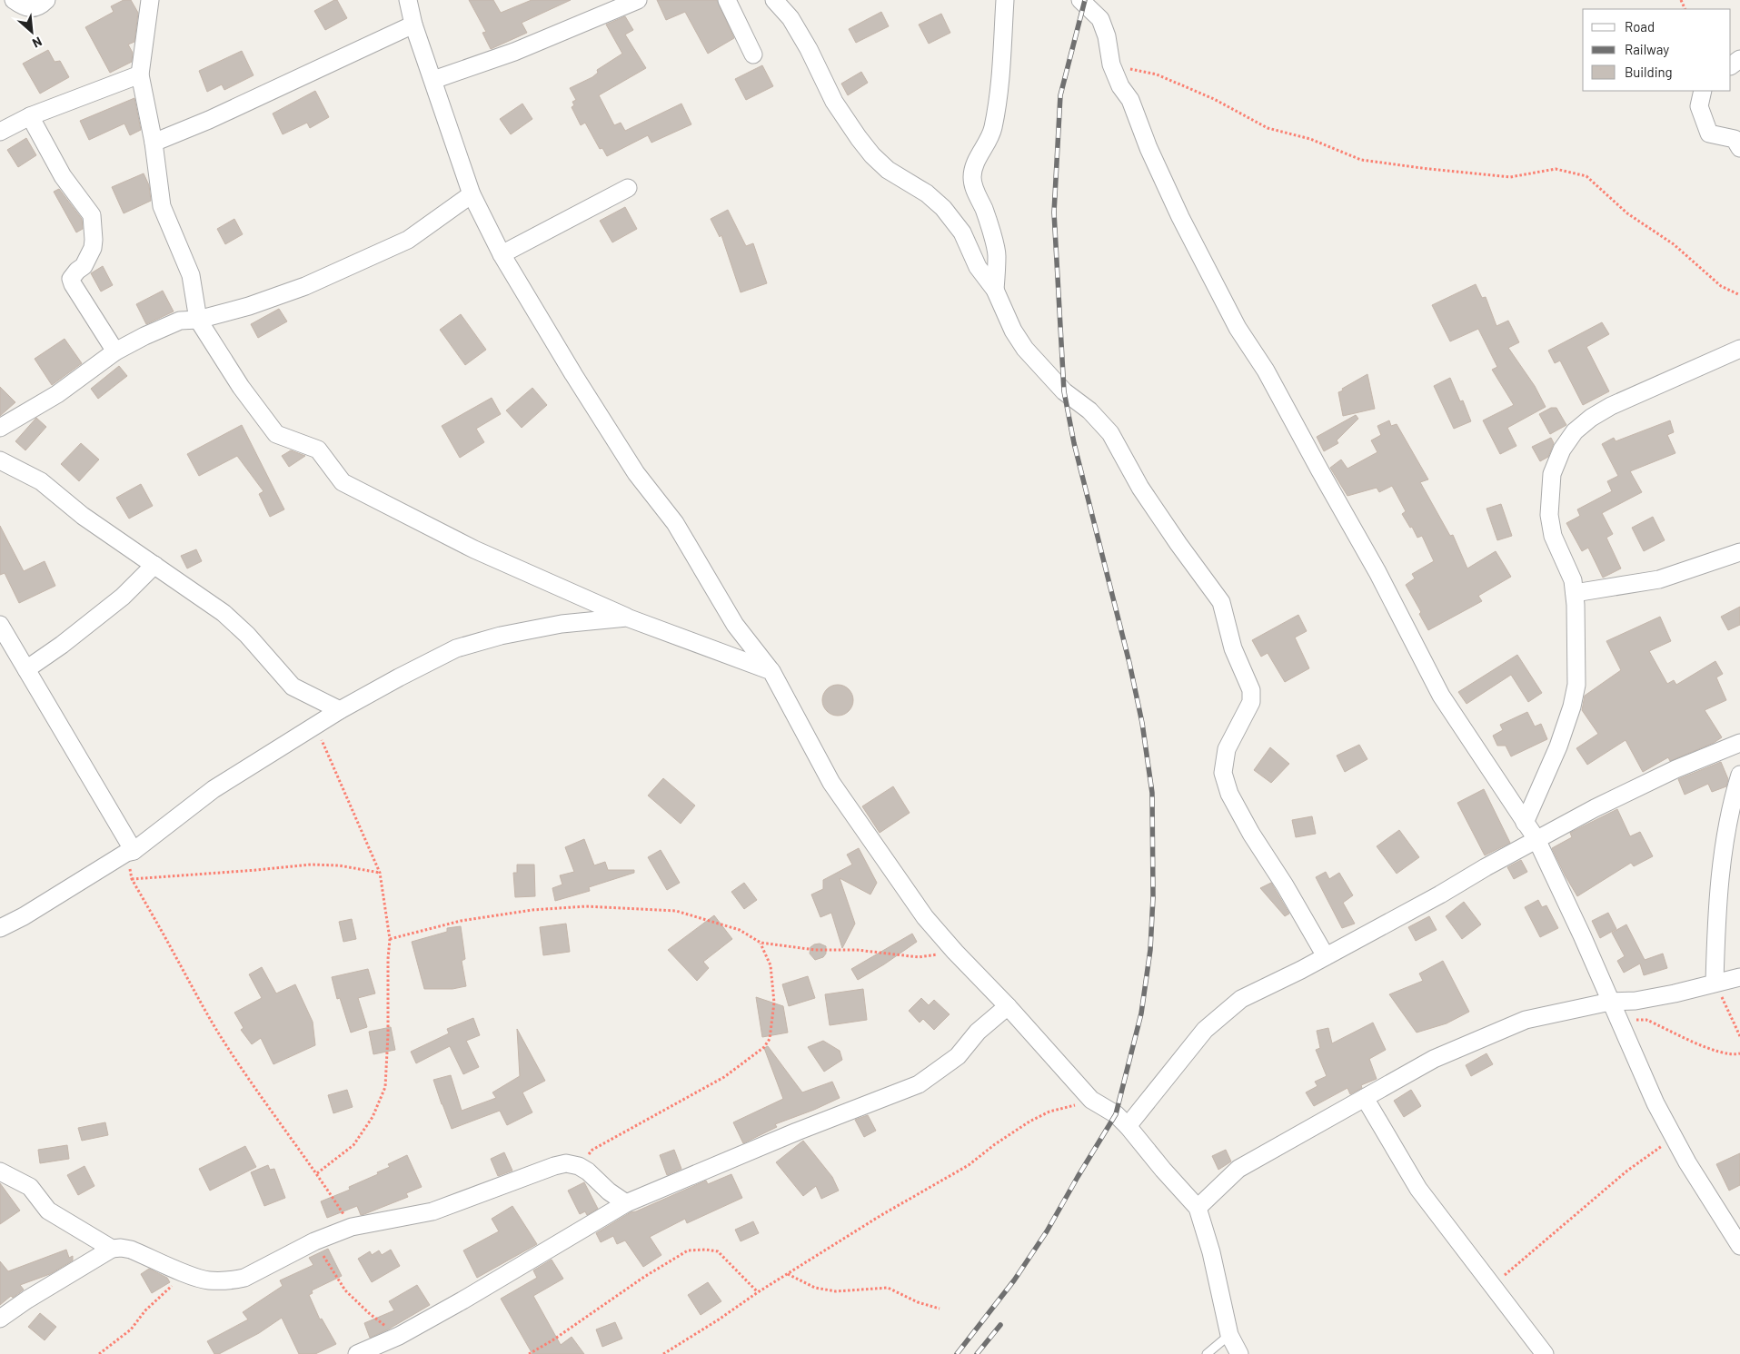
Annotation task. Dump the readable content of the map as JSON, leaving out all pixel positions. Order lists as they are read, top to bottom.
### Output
{
  "legend": ["Road", "Railway", "Building"],
  "north": "bottom right"
}
